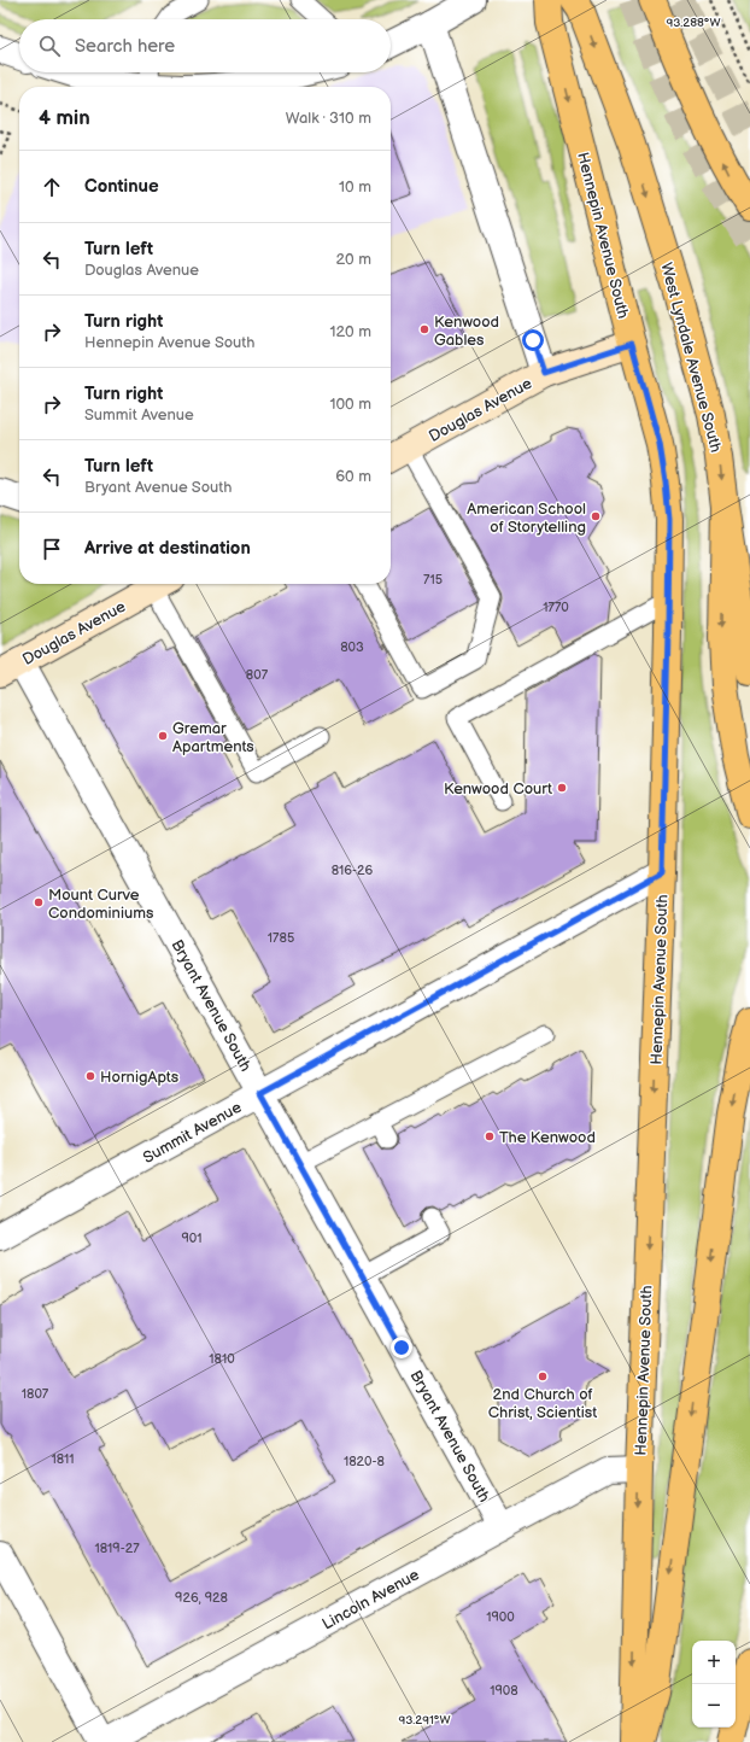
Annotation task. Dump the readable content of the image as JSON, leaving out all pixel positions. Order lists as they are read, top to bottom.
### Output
{
  "streets": {
    "main road": ["Hennepin Avenue South", "West Lyndale Avenue South"],
    "street": [
      "Douglas Avenue",
      "Bryant Avenue South",
      "Summit Avenue",
      "Lincoln Avenue"
    ]
  },
  "crossings": [
    ["Hennepin Avenue South", "Douglas Avenue"],
    ["Hennepin Avenue South", "Summit Avenue"],
    ["Hennepin Avenue South", "Lincoln Avenue"],
    ["Douglas Avenue", "Bryant Avenue South"],
    ["Bryant Avenue South", "Summit Avenue"],
    ["Bryant Avenue South", "Lincoln Avenue"]
  ],
  "places": [
    "Kenwood Gables",
    "American School of Storytelling",
    "Gremar Apartments",
    "Kenwood Court",
    "Mount Curve Condominiums",
    "HornigApts",
    "The Kenwood",
    "2nd Church of Christ, Scientist"
  ],
  "house_numbers": [
    "715",
    "1770",
    "803",
    "807",
    "816-26",
    "1785",
    "901",
    "1810",
    "1807",
    "1811",
    "1820-8",
    "1819-27",
    "926, 928",
    "1900",
    "1908"
  ],
  "page": {
    "search": "Search here",
    "heading": ["4 min", "Walk · 310 m"],
    "list": [
      ["Continue", "10 m"],
      ["Turn left", "Douglas Avenue", "20 m"],
      ["Turn right", "Hennepin Avenue South", "120 m"],
      ["Turn right", "Summit Avenue", "100 m"],
      ["Turn left", "Bryant Avenue South", "60 m"],
      "Arrive at destination"
    ],
    "map_buttons": ["+", "−"]
  },
  "coordinates": ["93.288°W", "93.291°W"]
}
